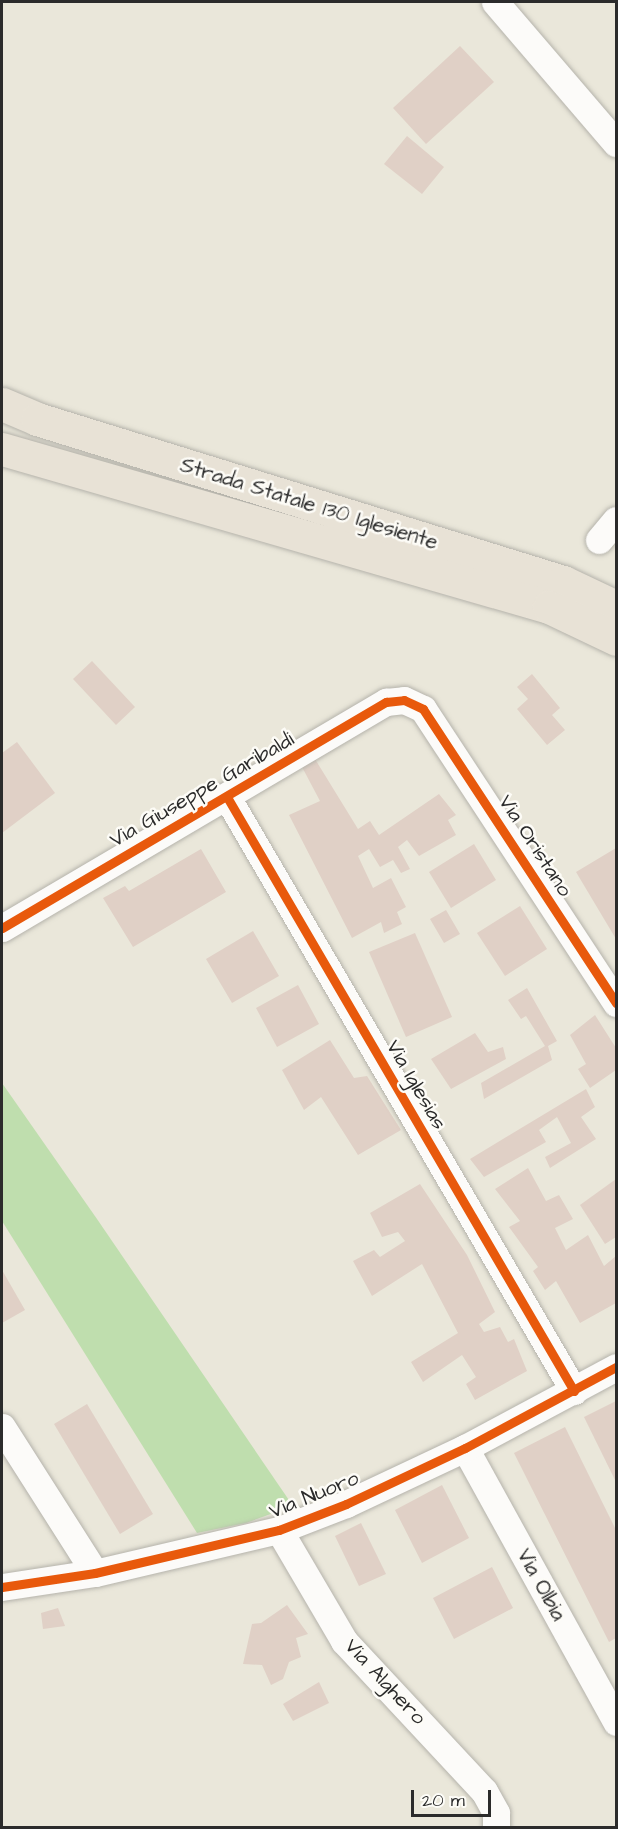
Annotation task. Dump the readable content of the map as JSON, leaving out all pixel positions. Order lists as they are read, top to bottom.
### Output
{
  "streets": {
    "main road": ["Strada Statale 130 Iglesiente"],
    "street": [
      "Via Giuseppe Garibaldi",
      "Via Oristano",
      "Via Iglesias",
      "Via Nuoro",
      "Via Olbia",
      "Via Alghero"
    ]
  },
  "crossings": [
    ["Via Giuseppe Garibaldi", "Via Oristano"],
    ["Via Giuseppe Garibaldi", "Via Iglesias"],
    ["Via Iglesias", "Via Nuoro"],
    ["Via Nuoro", "Via Olbia"],
    ["Via Nuoro", "Via Alghero"]
  ],
  "scale_bar": "20 m"
}
